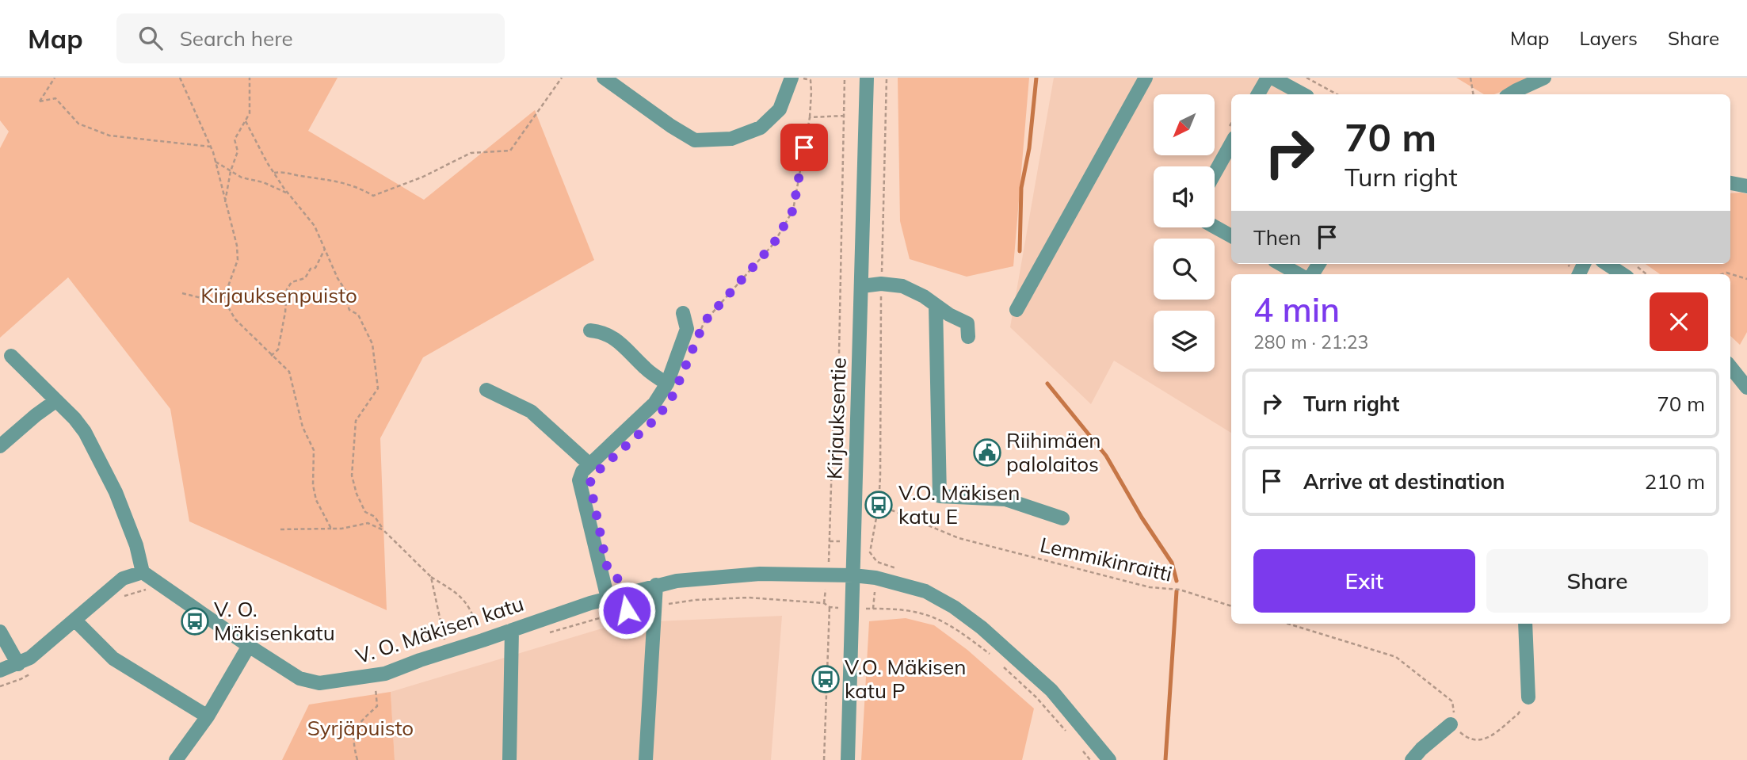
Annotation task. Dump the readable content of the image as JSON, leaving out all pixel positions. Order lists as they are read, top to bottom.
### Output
{
  "streets": {
    "street": ["Kirjauksentie", "V. O. Mäkisen katu"],
    "path": ["Lemmikinraitti"]
  },
  "crossings": [
    ["Kirjauksentie", "V. O. Mäkisen katu"]
  ],
  "parks": ["Kirjauksenpuisto", "Syrjäpuisto"],
  "places": {
    "public building": ["Riihimäen palolaitos"],
    "bus stop": ["V.O. Mäkisen katu E", "V. O. Mäkisenkatu", "V.O. Mäkisen katu P"]
  },
  "north": "bottom left",
  "page": {
    "header": "Map",
    "search": "Search here",
    "nav": ["Map", "Layers", "Share"],
    "turn": ["70 m", "Turn right"],
    "then": "Then",
    "heading": ["4 min", "280 m · 21:23"],
    "list": [
      {
        "name": "Turn right",
        "value": "70 m"
      },
      {
        "name": "Arrive at destination",
        "value": "210 m"
      }
    ],
    "buttons": ["Exit", "Share"]
  }
}
